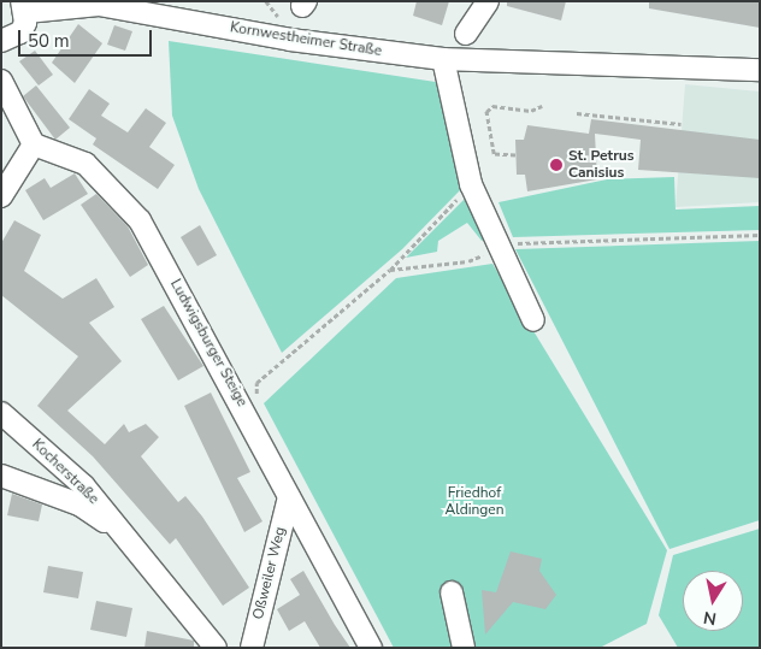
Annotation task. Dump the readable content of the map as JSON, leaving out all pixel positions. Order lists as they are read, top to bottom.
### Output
{
  "streets": {
    "street": [
      "Kornwestheimer Straße",
      "Ludwigsburger Steige",
      "Kocherstraße",
      "Oßweiler Weg"
    ]
  },
  "crossings": [
    ["Ludwigsburger Steige", "Oßweiler Weg"]
  ],
  "parks": ["Friedhof Aldingen"],
  "places": ["St. Petrus Canisius"],
  "scale_bar": "50 m",
  "north": "bottom"
}
